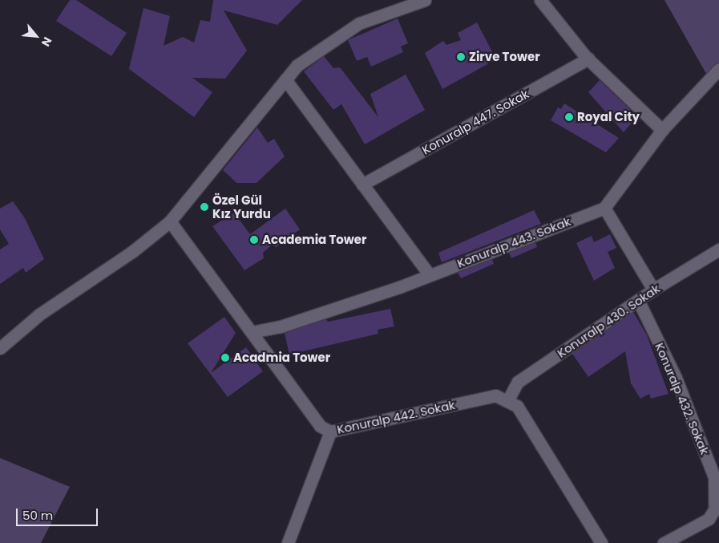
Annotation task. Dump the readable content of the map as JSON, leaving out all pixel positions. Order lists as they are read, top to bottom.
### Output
{
  "streets": {
    "street": [
      "Konuralp 447. Sokak",
      "Konuralp 443. Sokak",
      "Konuralp 430. Sokak",
      "Konuralp 432. Sokak",
      "Konuralp 442. Sokak"
    ]
  },
  "crossings": [
    ["Konuralp 443. Sokak", "Konuralp 442. Sokak"],
    ["Konuralp 430. Sokak", "Konuralp 432. Sokak"],
    ["Konuralp 430. Sokak", "Konuralp 442. Sokak"]
  ],
  "places": [
    "Zirve Tower",
    "Royal City",
    "Özel Gül Kız Yurdu",
    "Academia Tower",
    "Acadmia Tower"
  ],
  "scale_bar": "50 m",
  "north": "bottom right"
}
